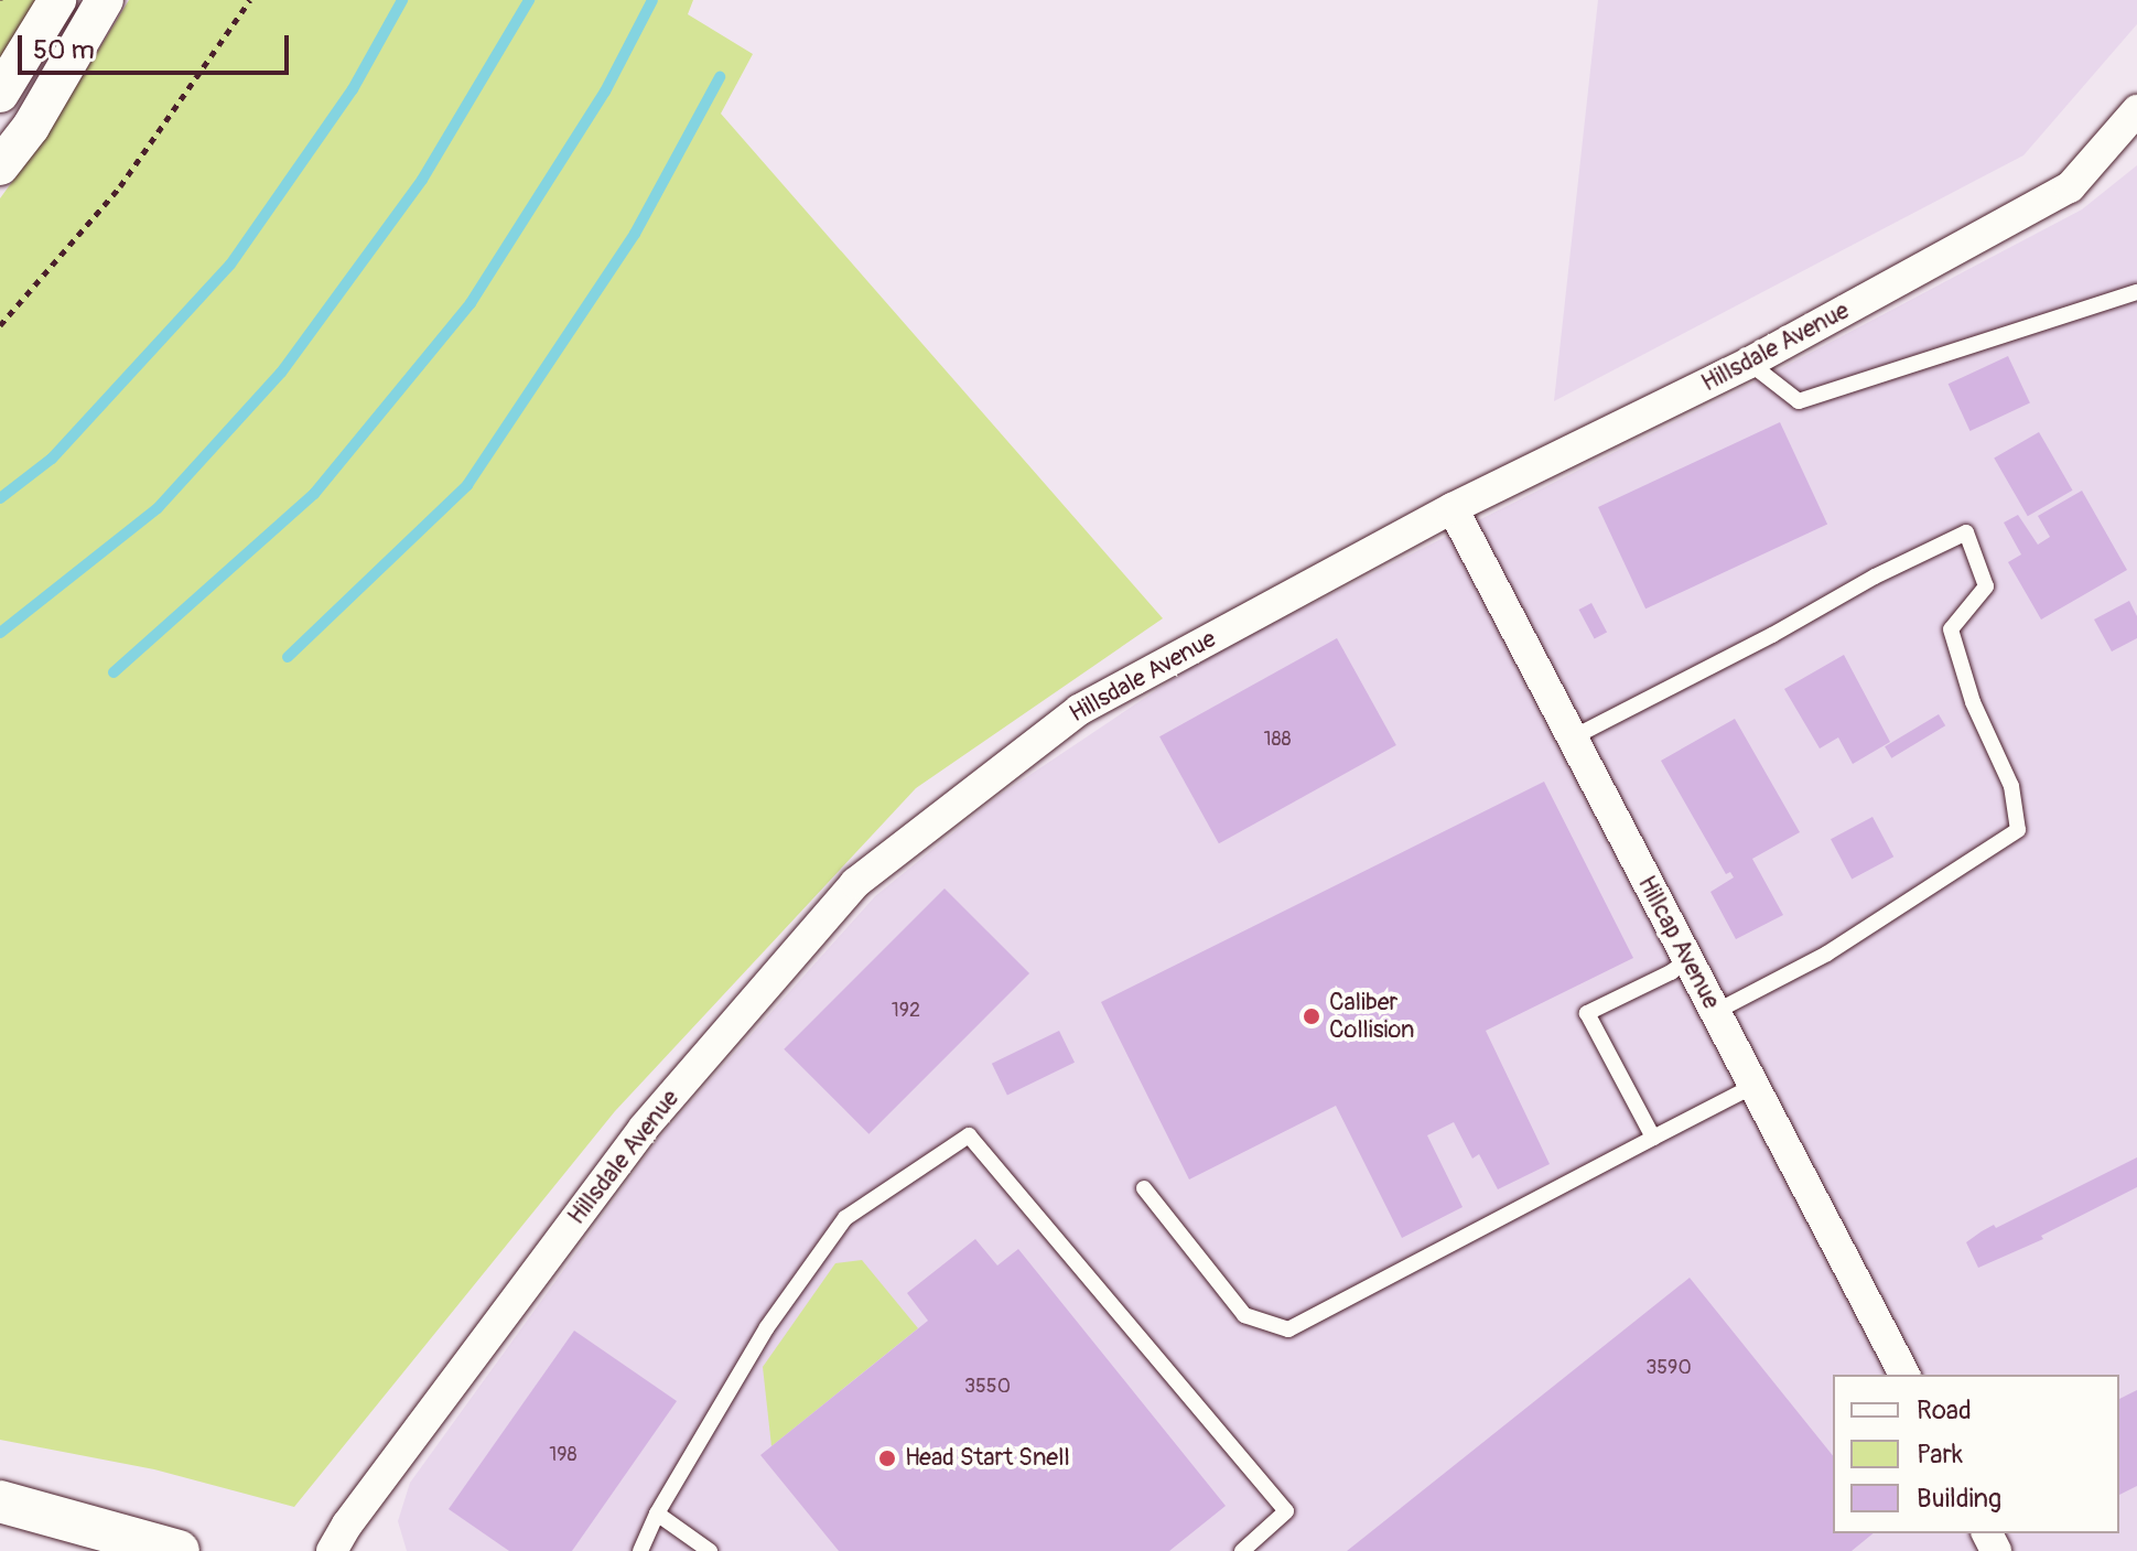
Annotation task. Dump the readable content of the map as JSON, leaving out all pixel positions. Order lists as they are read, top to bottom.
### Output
{
  "streets": {
    "street": ["Hillsdale Avenue", "Hillcap Avenue"]
  },
  "crossings": [
    ["Hillsdale Avenue", "Hillcap Avenue"]
  ],
  "places": ["Caliber Collision", "Head Start Snell"],
  "house_numbers": [
    "188",
    "192",
    "3590",
    "3550",
    "198"
  ],
  "legend": ["Road", "Park", "Building"],
  "scale_bar": "50 m"
}
